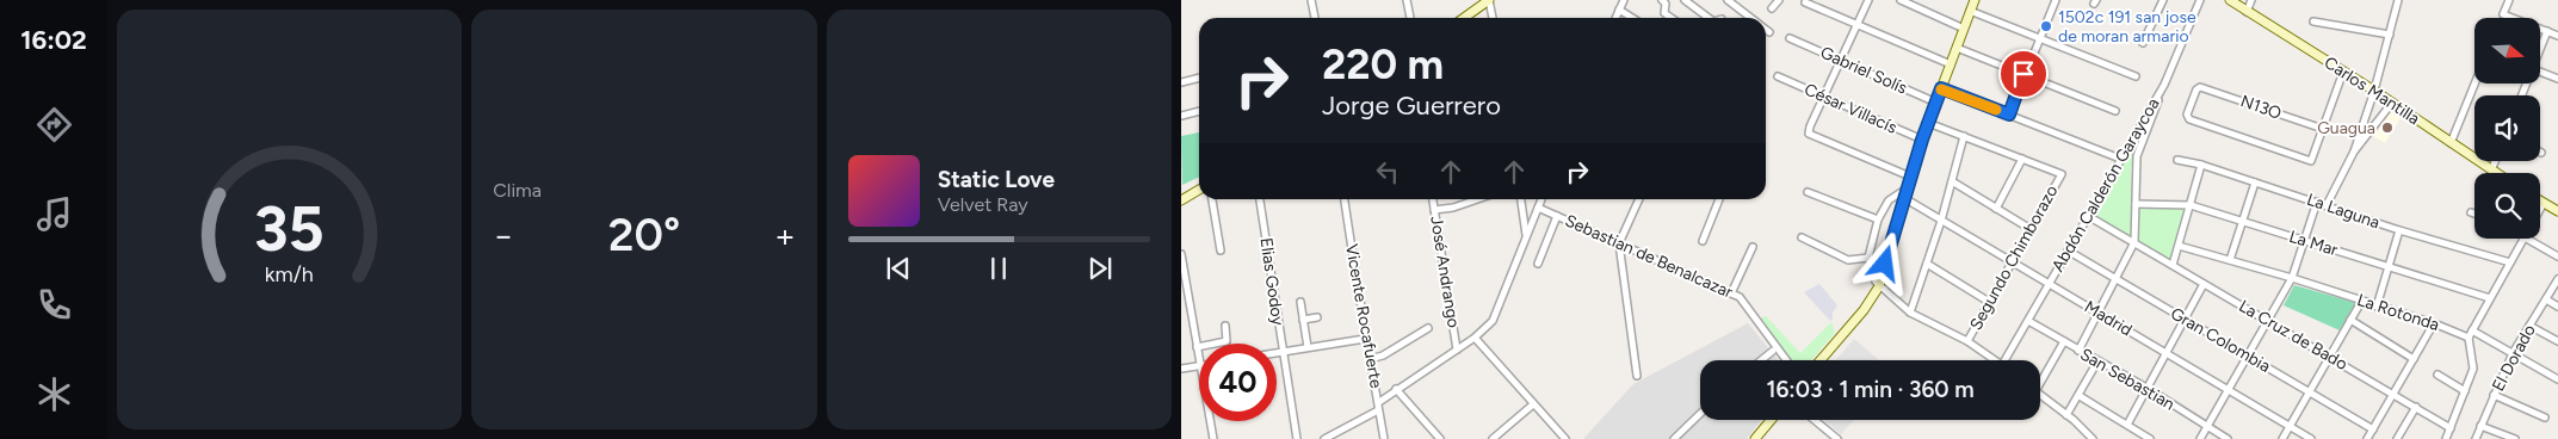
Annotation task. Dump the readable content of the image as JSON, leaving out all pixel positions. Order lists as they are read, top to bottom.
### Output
{
  "streets": {
    "street": [
      "Gabriel Solís",
      "Carlos Mantilla",
      "N13O",
      "César Villacís",
      "Abdón Calderón Garaycoa",
      "La Laguna",
      "La Mar",
      "Sebastian de Benalcazar",
      "Segundo Chimborazo",
      "José Andrango",
      "Elias Godoy",
      "La Rotonda",
      "Vicente Rocafuerte",
      "Madrid",
      "La Cruz de Bado",
      "Gran Colombia",
      "El Dorado",
      "San Sebastian"
    ]
  },
  "crossings": [
    ["Abdón Calderón Garaycoa", "Madrid"],
    ["Abdón Calderón Garaycoa", "La Cruz de Bado"],
    ["Abdón Calderón Garaycoa", "Gran Colombia"],
    ["Abdón Calderón Garaycoa", "San Sebastian"],
    ["Segundo Chimborazo", "Madrid"]
  ],
  "places": ["1502c 191 san jose de moran armario", "Guagua"],
  "north": "right",
  "page": {
    "tabs": "16:02",
    "tile": "Clima",
    "turn": ["220 m", "Jorge Guerrero"],
    "song": ["Static Love", "Velvet Ray"],
    "heat": ["−", "20°", "+"],
    "limit": "40",
    "trip": "16:03 · 1 min · 360 m",
    "gauge": ["35", "km/h"]
  }
}
